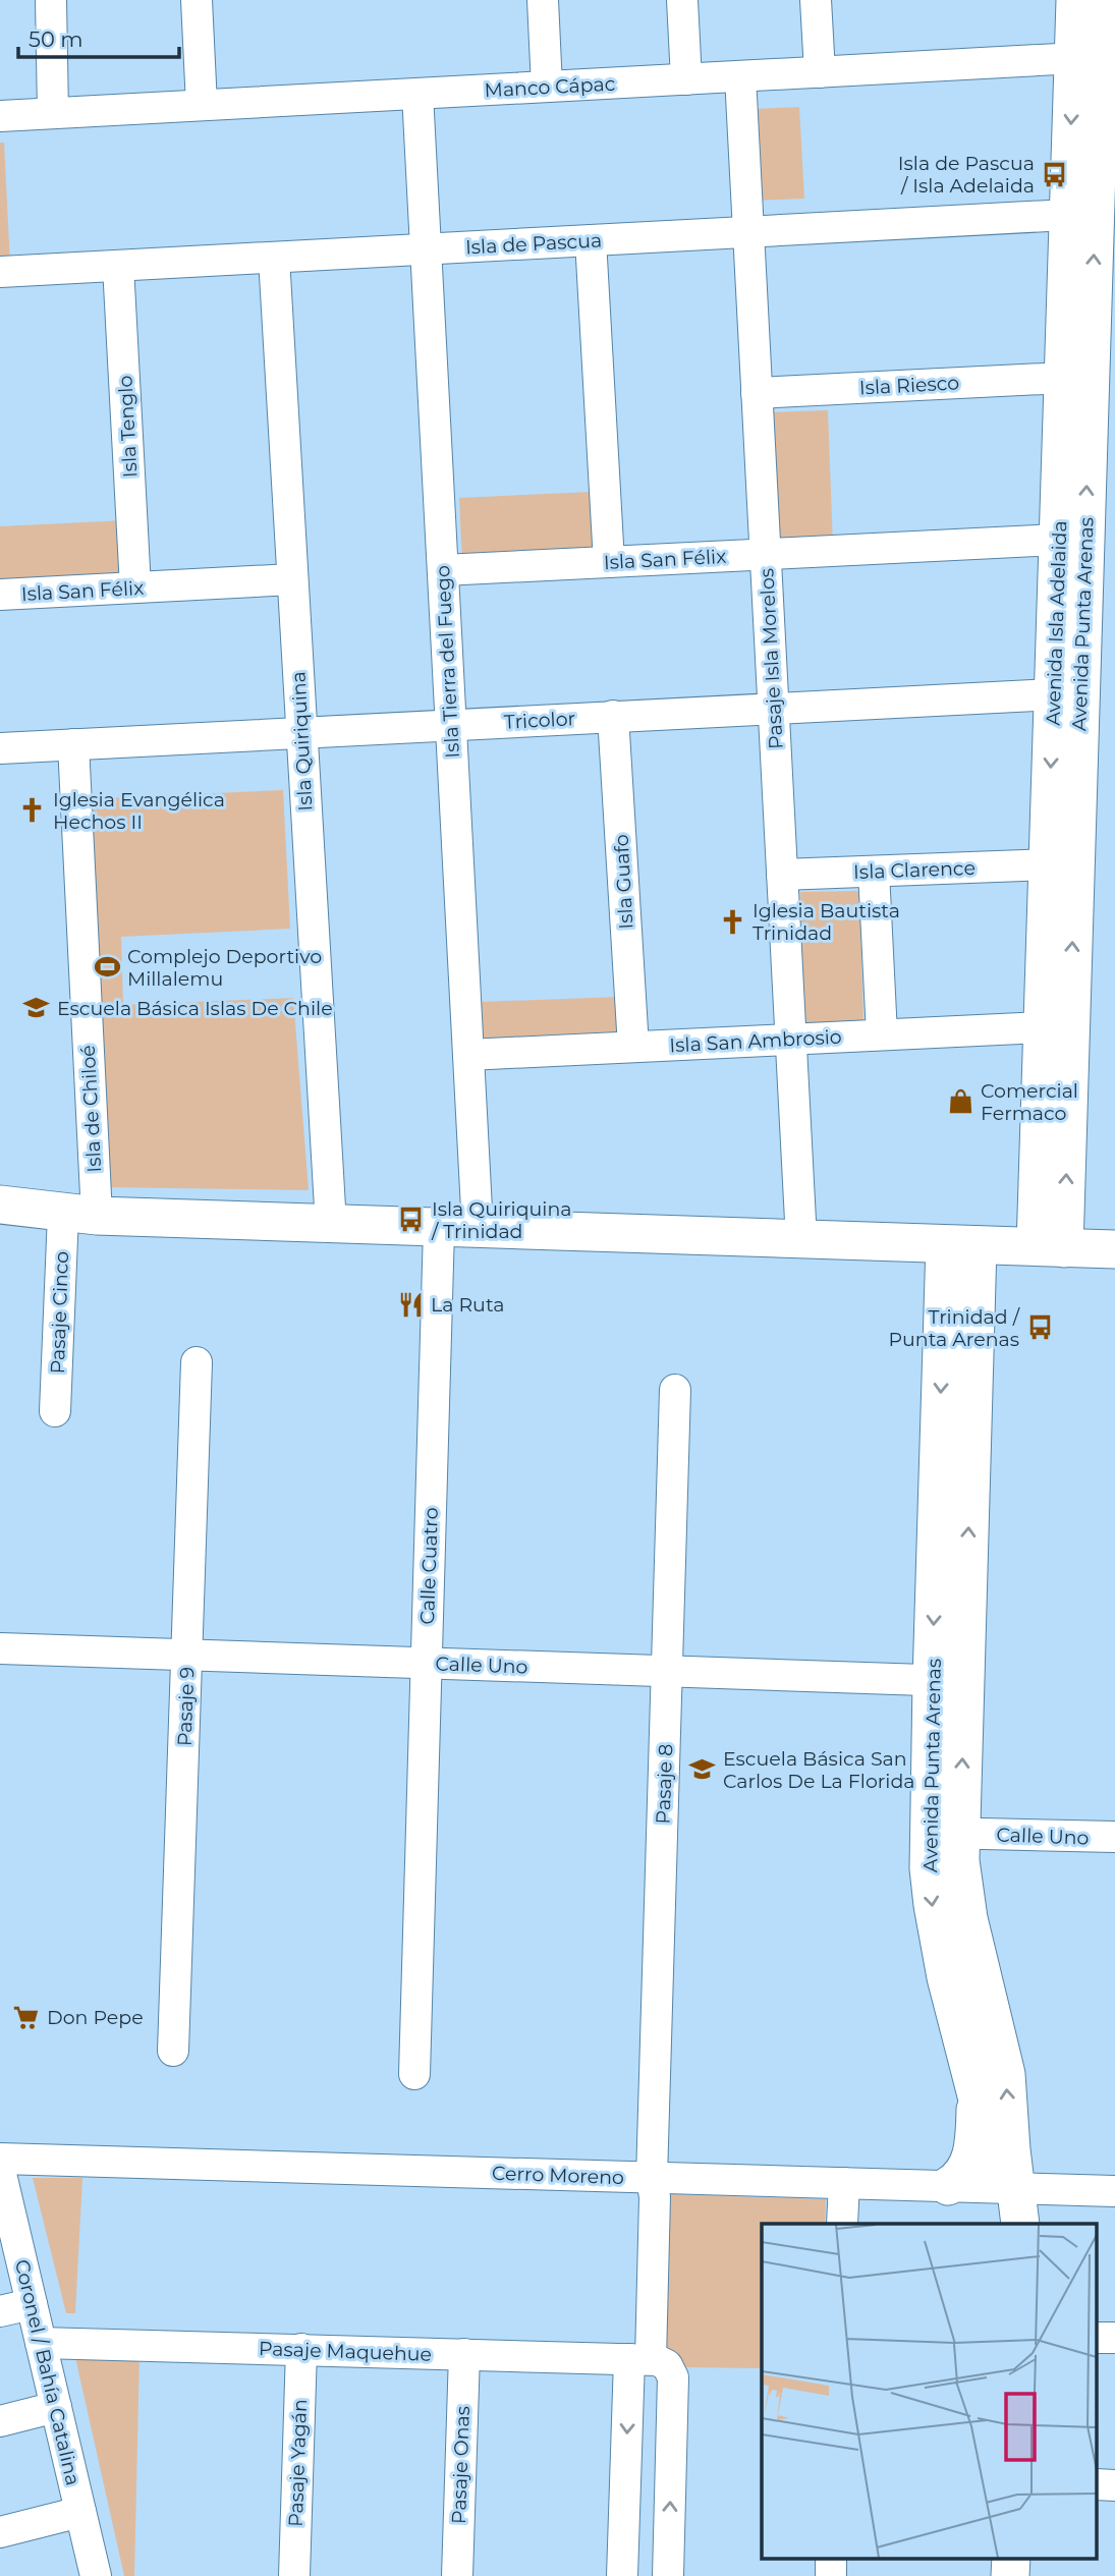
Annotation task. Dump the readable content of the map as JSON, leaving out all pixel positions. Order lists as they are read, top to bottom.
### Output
{
  "streets": {
    "main road": ["Avenida Isla Adelaida", "Avenida Punta Arenas"],
    "street": [
      "Manco Cápac",
      "Isla de Pascua",
      "Isla Riesco",
      "Isla Tenglo",
      "Isla San Félix",
      "Pasaje Isla Morelos",
      "Isla Tierra del Fuego",
      "Tricolor",
      "Isla Quiriquina",
      "Isla Clarence",
      "Isla Guafo",
      "Isla San Ambrosio",
      "Isla de Chiloé",
      "Pasaje Cinco",
      "Calle Cuatro",
      "Calle Uno",
      "Pasaje 9",
      "Pasaje 8",
      "Cerro Moreno",
      "Pasaje Maquehue",
      "Coronel / Bahía Catalina",
      "Pasaje Yagán",
      "Pasaje Onas"
    ]
  },
  "crossings": [
    ["Manco Cápac", "Avenida Isla Adelaida"],
    ["Manco Cápac", "Avenida Punta Arenas"],
    ["Manco Cápac", "Pasaje Isla Morelos"],
    ["Manco Cápac", "Isla Tierra del Fuego"],
    ["Isla de Pascua", "Isla Tenglo"],
    ["Isla de Pascua", "Avenida Isla Adelaida"],
    ["Isla de Pascua", "Pasaje Isla Morelos"],
    ["Isla de Pascua", "Isla Tierra del Fuego"],
    ["Isla de Pascua", "Isla Quiriquina"],
    ["Isla Riesco", "Avenida Isla Adelaida"],
    ["Isla Riesco", "Pasaje Isla Morelos"],
    ["Isla Tenglo", "Isla San Félix"],
    ["Isla San Félix", "Avenida Isla Adelaida"],
    ["Isla San Félix", "Pasaje Isla Morelos"],
    ["Isla San Félix", "Isla Tierra del Fuego"],
    ["Isla San Félix", "Isla Quiriquina"],
    ["Avenida Isla Adelaida", "Avenida Punta Arenas"],
    ["Avenida Isla Adelaida", "Tricolor"],
    ["Avenida Isla Adelaida", "Isla Clarence"],
    ["Avenida Isla Adelaida", "Isla San Ambrosio"],
    ["Avenida Punta Arenas", "Tricolor"],
    ["Avenida Punta Arenas", "Calle Uno"],
    ["Avenida Punta Arenas", "Cerro Moreno"],
    ["Pasaje Isla Morelos", "Tricolor"],
    ["Pasaje Isla Morelos", "Isla Clarence"],
    ["Pasaje Isla Morelos", "Isla San Ambrosio"],
    ["Isla Tierra del Fuego", "Tricolor"],
    ["Isla Tierra del Fuego", "Isla San Ambrosio"],
    ["Tricolor", "Isla Quiriquina"],
    ["Tricolor", "Isla Guafo"],
    ["Tricolor", "Isla de Chiloé"],
    ["Isla Guafo", "Isla San Ambrosio"],
    ["Isla de Chiloé", "Pasaje Cinco"],
    ["Calle Cuatro", "Calle Uno"],
    ["Calle Uno", "Pasaje 9"],
    ["Calle Uno", "Pasaje 8"],
    ["Pasaje 8", "Cerro Moreno"],
    ["Pasaje 8", "Pasaje Maquehue"],
    ["Pasaje Maquehue", "Coronel / Bahía Catalina"],
    ["Pasaje Maquehue", "Pasaje Yagán"],
    ["Pasaje Maquehue", "Pasaje Onas"]
  ],
  "places": {
    "bus stop": ["Isla de Pascua / Isla Adelaida", "Isla Quiriquina / Trinidad", "Trinidad / Punta Arenas"],
    "church": ["Iglesia Evangélica Hechos II", "Iglesia Bautista Trinidad"],
    "sports": ["Complejo Deportivo Millalemu"],
    "school or university": ["Escuela Básica Islas De Chile", "Escuela Básica San Carlos De La Florida"],
    "shop": ["Comercial Fermaco"],
    "restaurant": ["La Ruta"],
    "supermarket": ["Don Pepe"]
  },
  "scale_bar": "50 m"
}
